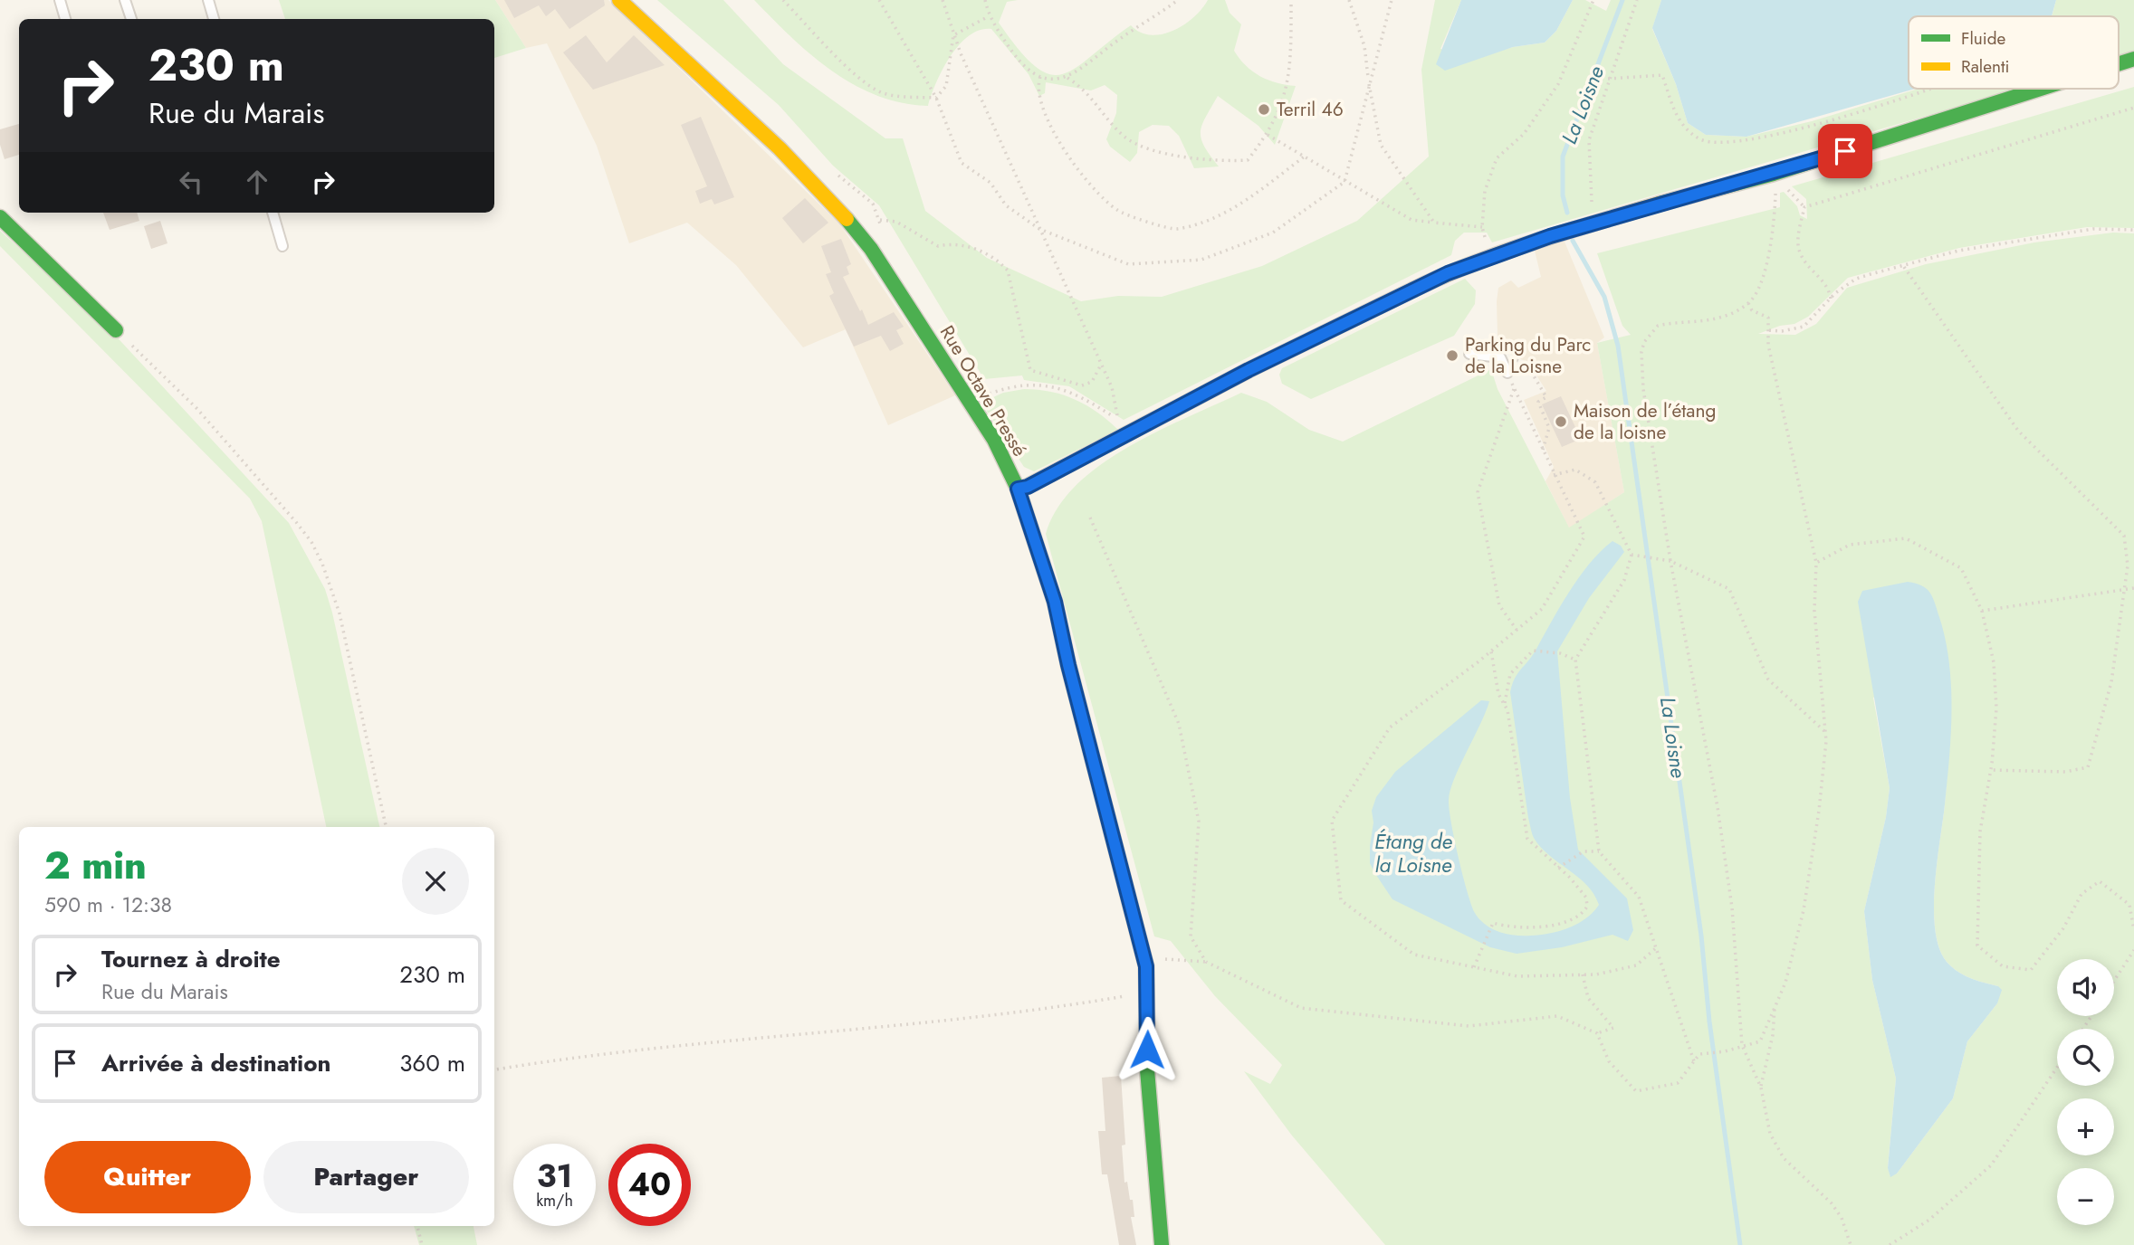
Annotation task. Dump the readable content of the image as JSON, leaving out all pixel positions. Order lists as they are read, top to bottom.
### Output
{
  "streets": {
    "street": ["Rue Octave Pressé"]
  },
  "water": ["La Loisne", "Étang de la Loisne"],
  "places": ["Terril 46", "Parking du Parc de la Loisne", "Maison de l’étang de la loisne"],
  "legend": ["Fluide", "Ralenti"],
  "page": {
    "turn": ["230 m", "Rue du Marais"],
    "heading": ["2 min", "590 m · 12:38"],
    "list": [
      {
        "name": "Tournez à droite",
        "note": "Rue du Marais",
        "value": "230 m"
      },
      {
        "name": "Arrivée à destination",
        "value": "360 m"
      }
    ],
    "map_buttons": ["+", "−"],
    "buttons": ["Quitter", "Partager"],
    "speed": "31 km/h",
    "limit": "40"
  }
}
